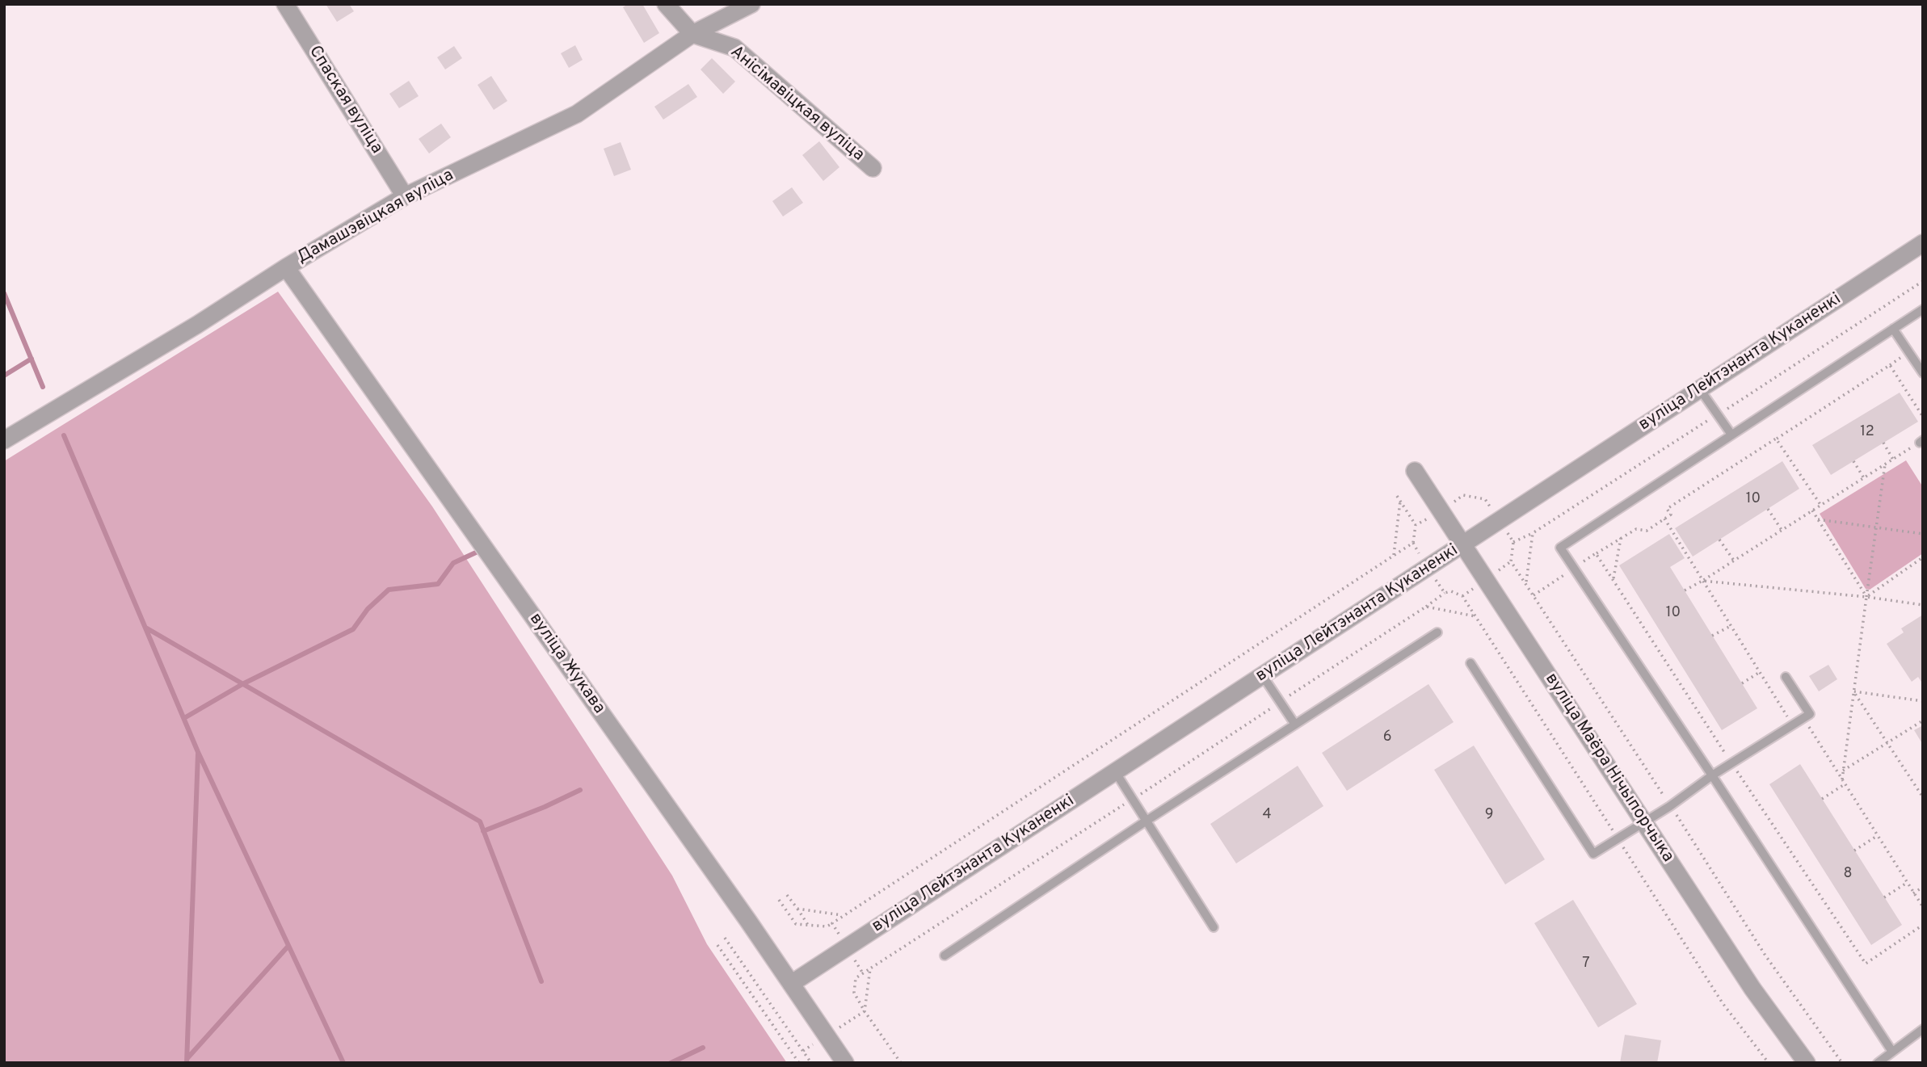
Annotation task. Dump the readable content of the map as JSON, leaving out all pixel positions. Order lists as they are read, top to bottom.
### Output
{
  "streets": {
    "street": [
      "Спаская вуліца",
      "Анісімавіцкая вуліца",
      "Дамашэвіцкая вуліца",
      "вуліца Лейтэнанта Куканенкі",
      "вуліца Жукава",
      "вуліца Маёра Нічыпорчыка"
    ]
  },
  "crossings": [
    ["Спаская вуліца", "Дамашэвіцкая вуліца"],
    ["Анісімавіцкая вуліца", "Дамашэвіцкая вуліца"],
    ["Дамашэвіцкая вуліца", "вуліца Жукава"],
    ["вуліца Лейтэнанта Куканенкі", "вуліца Жукава"],
    ["вуліца Лейтэнанта Куканенкі", "вуліца Маёра Нічыпорчыка"]
  ],
  "house_numbers": [
    "12",
    "10",
    "10",
    "6",
    "4",
    "9",
    "8",
    "7"
  ]
}
